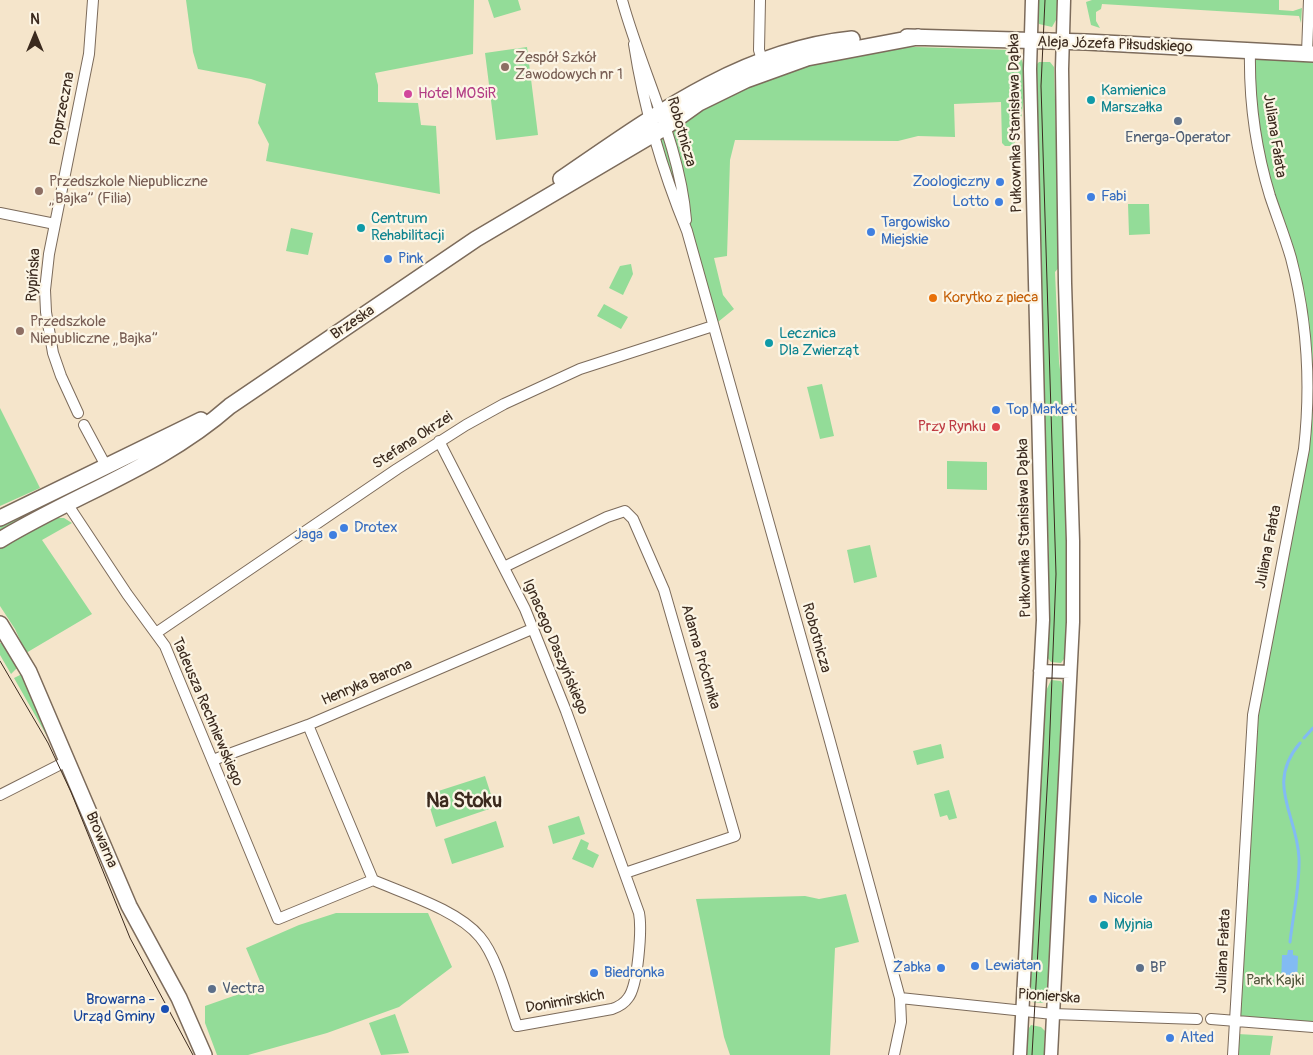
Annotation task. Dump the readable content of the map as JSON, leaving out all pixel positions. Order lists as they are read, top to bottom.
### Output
{
  "streets": {
    "main road": ["Aleja Józefa Piłsudskiego", "Brzeska", "Browarna"],
    "street": [
      "Poprzeczna",
      "Pułkownika Stanisława Dąbka",
      "Robotnicza",
      "Juliana Fałata",
      "Rypińska",
      "Stefana Okrzei",
      "Ignacego Daszyńskiego",
      "Adama Próchnika",
      "Henryka Barona",
      "Tadeusza Rechniewskiego",
      "Pionierska",
      "Donimirskich"
    ]
  },
  "crossings": [
    ["Aleja Józefa Piłsudskiego", "Pułkownika Stanisława Dąbka"],
    ["Aleja Józefa Piłsudskiego", "Robotnicza"],
    ["Aleja Józefa Piłsudskiego", "Juliana Fałata"],
    ["Aleja Józefa Piłsudskiego", "Brzeska"],
    ["Poprzeczna", "Rypińska"],
    ["Pułkownika Stanisława Dąbka", "Pionierska"],
    ["Robotnicza", "Brzeska"],
    ["Robotnicza", "Stefana Okrzei"],
    ["Robotnicza", "Pionierska"],
    ["Brzeska", "Tadeusza Rechniewskiego"],
    ["Stefana Okrzei", "Ignacego Daszyńskiego"],
    ["Stefana Okrzei", "Tadeusza Rechniewskiego"],
    ["Ignacego Daszyńskiego", "Adama Próchnika"],
    ["Ignacego Daszyńskiego", "Henryka Barona"],
    ["Ignacego Daszyńskiego", "Donimirskich"],
    ["Adama Próchnika", "Donimirskich"],
    ["Henryka Barona", "Tadeusza Rechniewskiego"],
    ["Tadeusza Rechniewskiego", "Donimirskich"]
  ],
  "districts": ["Na Stoku"],
  "parks": ["Park Kajki"],
  "places": [
    "Zespół Szkół Zawodowych nr 1",
    "Hotel MOSiR",
    "Kamienica Marszałka",
    "Energa-Operator",
    "Zoologiczny",
    "Przedszkole Niepubliczne „Bajka” (Filia)",
    "Fabi",
    "Lotto",
    "Centrum Rehabilitacji",
    "Targowisko Miejskie",
    "Pink",
    "Korytko z pieca",
    "Przedszkole Niepubliczne „Bajka”",
    "Lecznica Dla Zwierząt",
    "Top Market",
    "Przy Rynku",
    "Drotex",
    "Jaga",
    "Nicole",
    "Myjnia",
    "Lewiatan",
    "Żabka",
    "BP",
    "Biedronka",
    "Vectra",
    "Browarna - Urząd Gminy",
    "Alted"
  ],
  "north": "top"
}
